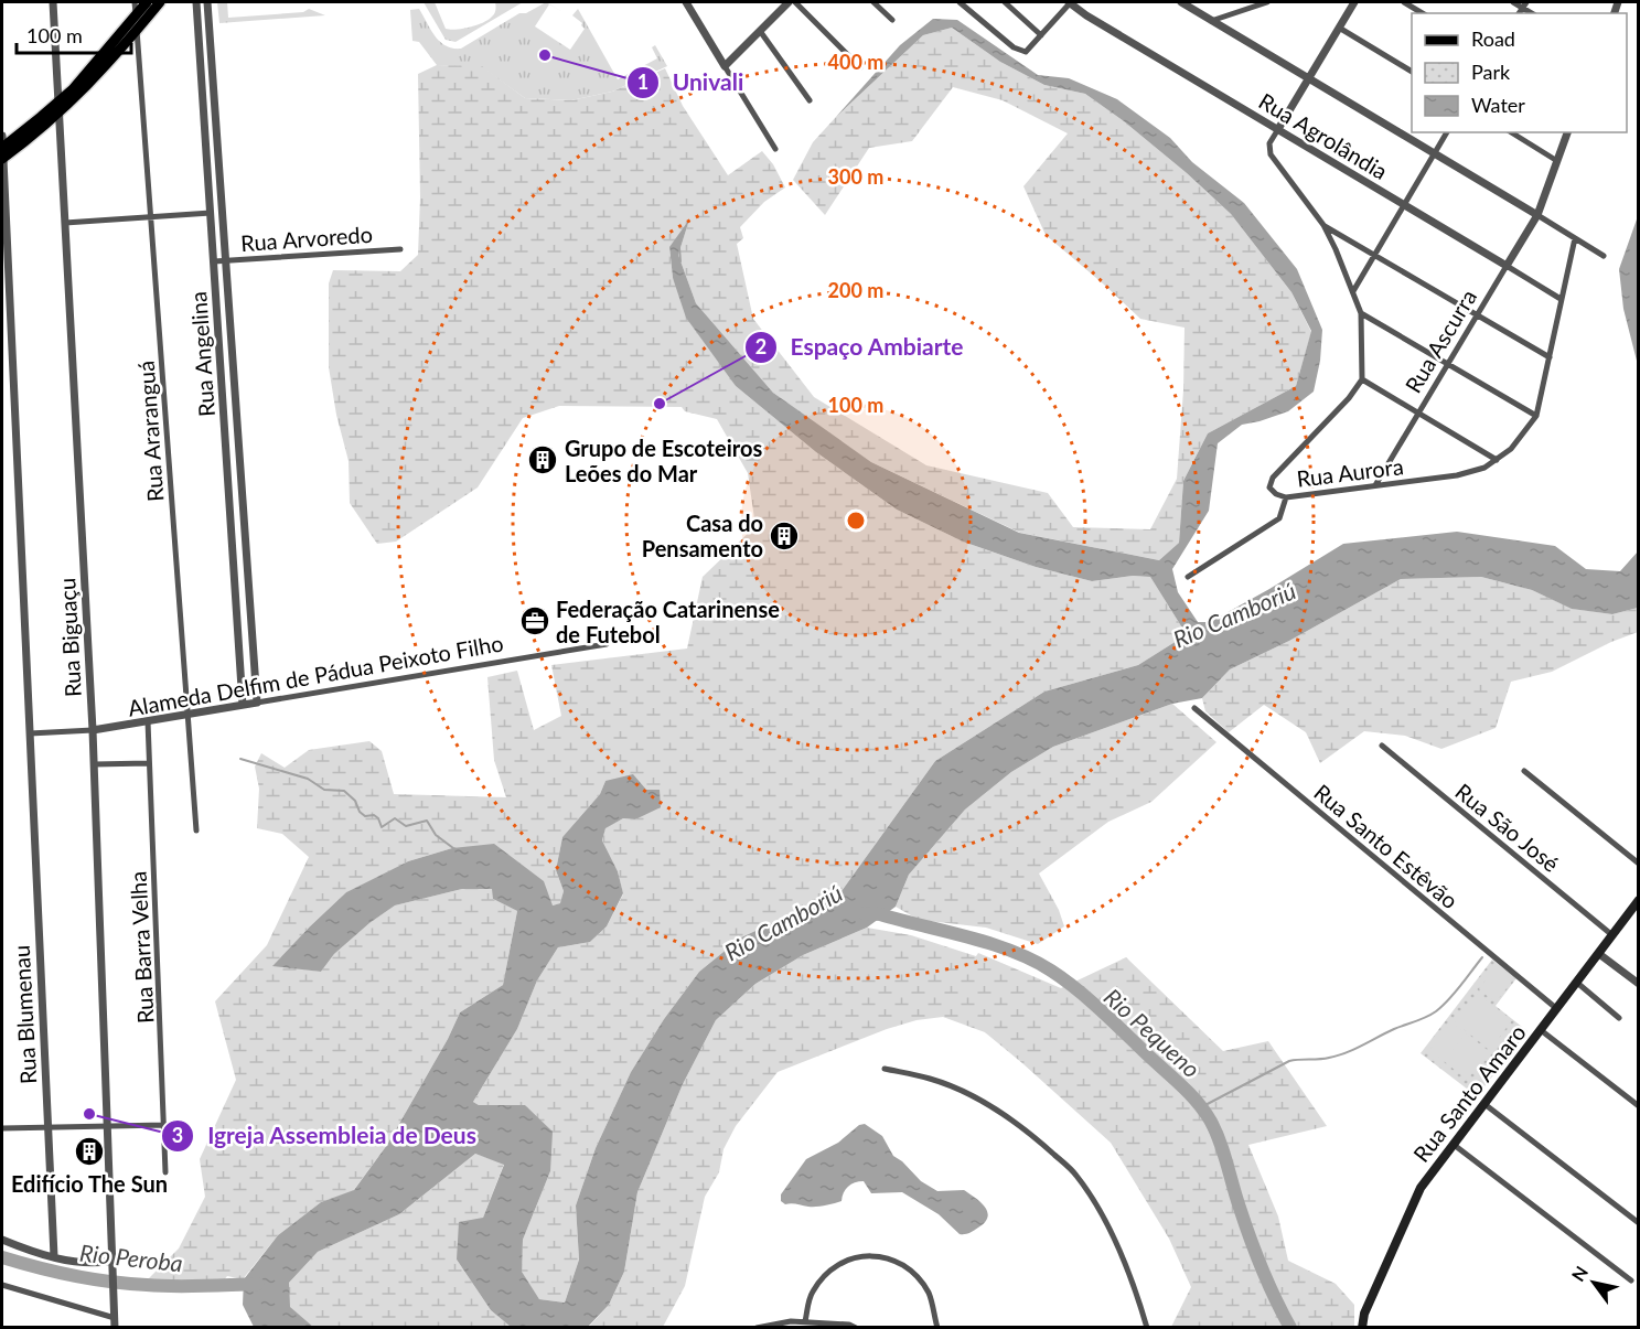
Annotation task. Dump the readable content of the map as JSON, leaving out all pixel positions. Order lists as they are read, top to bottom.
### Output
{
  "streets": {
    "main road": ["Rua Santo Amaro"],
    "street": [
      "Rua Agrolândia",
      "Rua Arvoredo",
      "Rua Ascurra",
      "Rua Angelina",
      "Rua Araranguá",
      "Rua Aurora",
      "Rua Biguaçu",
      "Alameda Delfim de Pádua Peixoto Filho",
      "Rua São José",
      "Rua Santo Estêvão",
      "Rua Barra Velha",
      "Rua Blumenau"
    ]
  },
  "crossings": [
    ["Rua Agrolândia", "Rua Ascurra"],
    ["Rua Agrolândia", "Rua Aurora"],
    ["Rua Arvoredo", "Rua Angelina"],
    ["Rua Ascurra", "Rua Aurora"],
    ["Rua Angelina", "Alameda Delfim de Pádua Peixoto Filho"],
    ["Rua Araranguá", "Alameda Delfim de Pádua Peixoto Filho"],
    ["Rua Biguaçu", "Alameda Delfim de Pádua Peixoto Filho"],
    ["Alameda Delfim de Pádua Peixoto Filho", "Rua Barra Velha"],
    ["Alameda Delfim de Pádua Peixoto Filho", "Rua Blumenau"],
    ["Rua São José", "Rua Santo Amaro"],
    ["Rua Santo Estêvão", "Rua Santo Amaro"]
  ],
  "water": ["Rio Camboriú", "Rio Pequeno", "Rio Peroba"],
  "places": {
    "other": ["Univali", "Espaço Ambiarte", "Igreja Assembleia de Deus"],
    "building": ["Grupo de Escoteiros Leões do Mar", "Casa do Pensamento", "Edifício The Sun"],
    "office": ["Federação Catarinense de Futebol"]
  },
  "legend": ["Road", "Park", "Water"],
  "scale_bar": "100 m",
  "north": "top left",
  "rings": [
    "400 m",
    "300 m",
    "200 m",
    "100 m"
  ]
}
